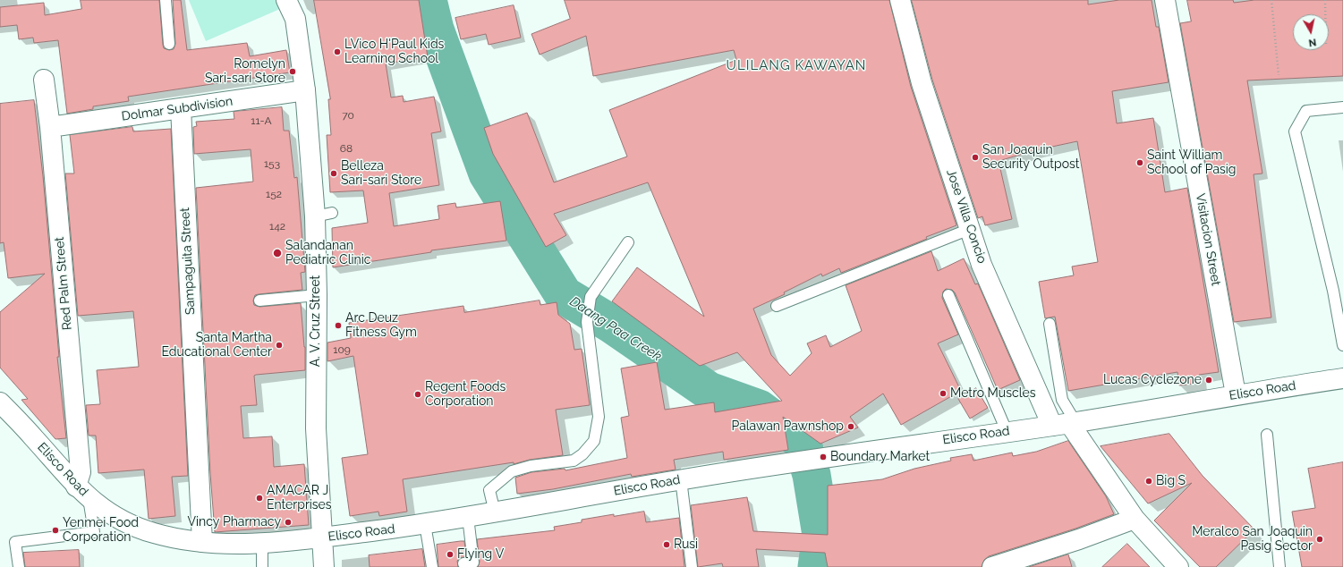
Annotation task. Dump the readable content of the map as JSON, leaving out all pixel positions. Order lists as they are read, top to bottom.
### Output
{
  "streets": {
    "street": [
      "Dolmar Subdivision",
      "Jose Villa Concio",
      "Visitacion Street",
      "Sampaguita Street",
      "Red Palm Street",
      "A. V. Cruz Street",
      "Elisco Road"
    ]
  },
  "crossings": [
    ["Dolmar Subdivision", "Sampaguita Street"],
    ["Dolmar Subdivision", "Red Palm Street"],
    ["Dolmar Subdivision", "A. V. Cruz Street"],
    ["Jose Villa Concio", "Elisco Road"],
    ["Visitacion Street", "Elisco Road"],
    ["Sampaguita Street", "Elisco Road"],
    ["Red Palm Street", "Elisco Road"],
    ["A. V. Cruz Street", "Elisco Road"]
  ],
  "districts": ["ULILANG KAWAYAN"],
  "water": ["Daang Paa Creek"],
  "places": [
    "LVico H'Paul Kids Learning School",
    "Romelyn Sari-sari Store",
    "San Joaquin Security Outpost",
    "Saint William School of Pasig",
    "Belleza Sari-sari Store",
    "Salandanan Pediatric Clinic",
    "Arc Deuz Fitness Gym",
    "Santa Martha Educational Center",
    "Lucas Cyclezone",
    "Metro Muscles",
    "Regent Foods Corporation",
    "Palawan Pawnshop",
    "Boundary Market",
    "Big S",
    "AMACAR J Enterprises",
    "Vincy Pharmacy",
    "Yenmei Food Corporation",
    "Meralco San Joaquin Pasig Sector",
    "Rusi",
    "Flying V"
  ],
  "house_numbers": [
    "70",
    "11-A",
    "68",
    "153",
    "152",
    "142",
    "109"
  ],
  "north": "bottom"
}
